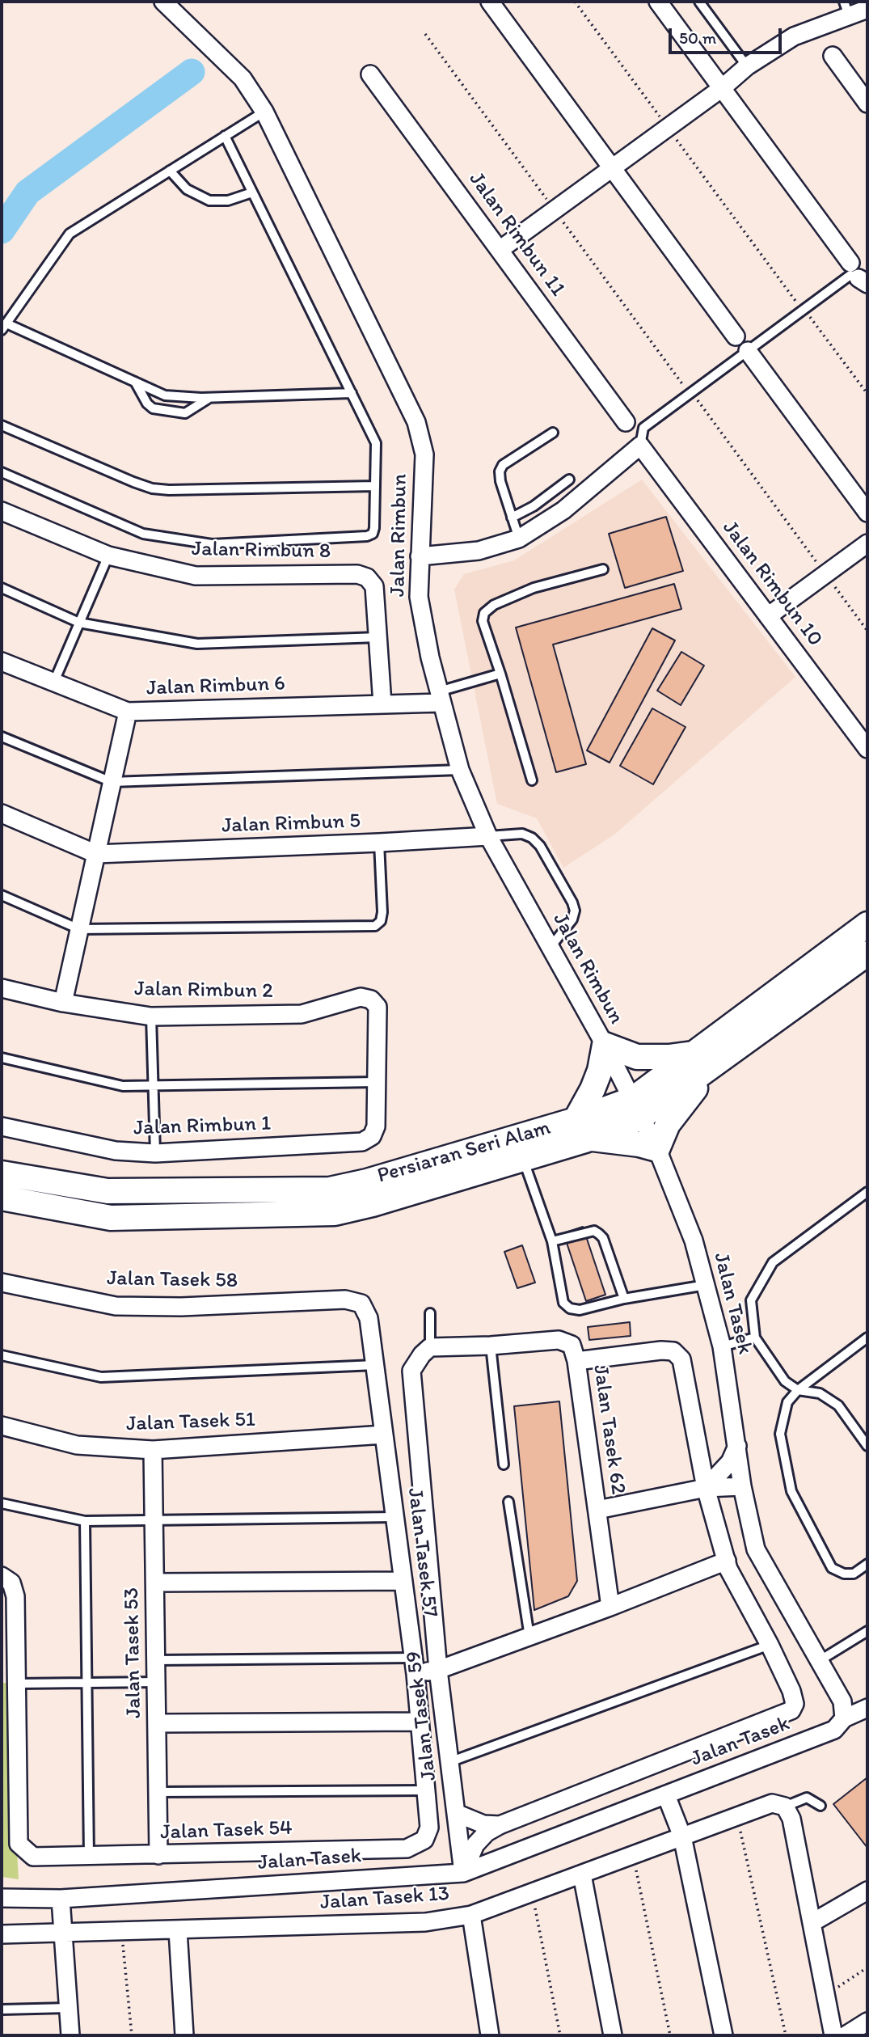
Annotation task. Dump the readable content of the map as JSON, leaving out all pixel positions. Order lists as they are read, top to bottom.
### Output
{
  "streets": {
    "main road": ["Persiaran Seri Alam"],
    "street": [
      "Jalan Rimbun 11",
      "Jalan Rimbun",
      "Jalan Rimbun 8",
      "Jalan Rimbun 10",
      "Jalan Rimbun 6",
      "Jalan Rimbun 5",
      "Jalan Rimbun 2",
      "Jalan Rimbun 1",
      "Jalan Tasek 58",
      "Jalan Tasek",
      "Jalan Tasek 51",
      "Jalan Tasek 62",
      "Jalan Tasek 57",
      "Jalan Tasek 53",
      "Jalan Tasek 59",
      "Jalan Tasek 54",
      "Jalan Tasek 13"
    ]
  },
  "crossings": [
    ["Jalan Rimbun", "Jalan Rimbun 6"],
    ["Jalan Rimbun", "Jalan Rimbun 5"],
    ["Jalan Rimbun", "Persiaran Seri Alam"],
    ["Jalan Rimbun", "Jalan Tasek"],
    ["Jalan Rimbun 8", "Jalan Rimbun 6"],
    ["Jalan Rimbun 2", "Jalan Rimbun 1"],
    ["Persiaran Seri Alam", "Jalan Tasek"],
    ["Jalan Tasek 58", "Jalan Tasek 57"],
    ["Jalan Tasek", "Jalan Tasek 59"],
    ["Jalan Tasek 51", "Jalan Tasek 57"],
    ["Jalan Tasek 51", "Jalan Tasek 53"],
    ["Jalan Tasek 62", "Jalan Tasek 59"],
    ["Jalan Tasek 57", "Jalan Tasek 54"],
    ["Jalan Tasek 53", "Jalan Tasek 54"]
  ],
  "scale_bar": "50 m"
}
